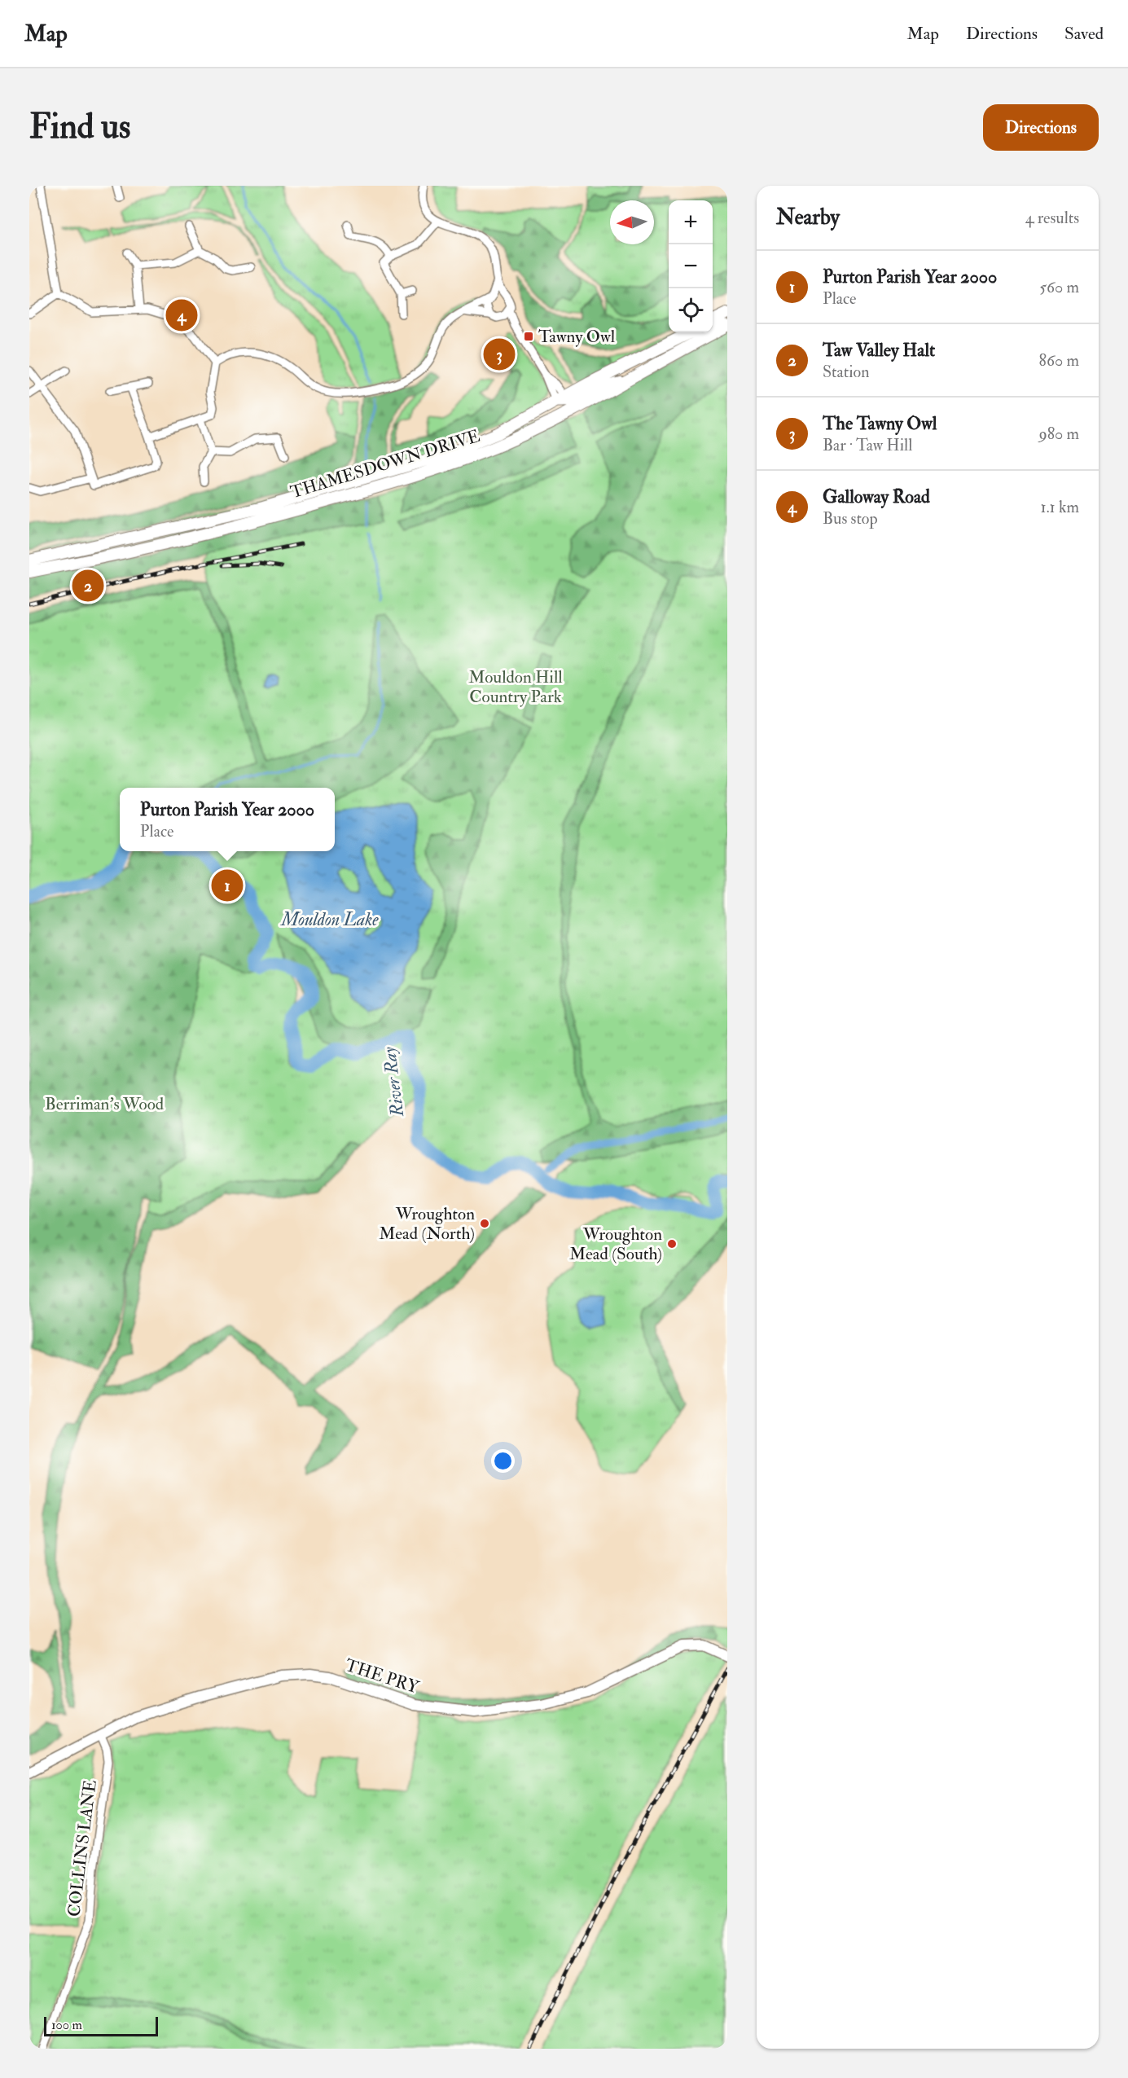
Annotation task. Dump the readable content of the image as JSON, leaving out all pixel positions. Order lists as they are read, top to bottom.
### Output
{
  "streets": {
    "main road": ["THAMESDOWN DRIVE", "THE PRY"],
    "street": ["COLLINS LANE"]
  },
  "crossings": [
    ["THE PRY", "COLLINS LANE"]
  ],
  "water": ["Mouldon Lake", "River Ray"],
  "parks": ["Mouldon Hill Country Park", "Berriman's Wood"],
  "places": {
    "transit": ["Tawny Owl"],
    "other": ["Wroughton Mead (North)", "Wroughton Mead (South)"]
  },
  "scale_bar": "100 m",
  "north": "left",
  "page": {
    "header": "Map",
    "nav": ["Map", "Directions", "Saved"],
    "buttons": "Directions",
    "title": "Find us",
    "heading": ["Nearby", "4 results"],
    "map_buttons": ["+", "−"],
    "list": [
      {
        "mark": "1",
        "name": "Purton Parish Year 2000",
        "note": "Place",
        "value": "560 m"
      },
      {
        "mark": "2",
        "name": "Taw Valley Halt",
        "note": "Station",
        "value": "860 m"
      },
      {
        "mark": "3",
        "name": "The Tawny Owl",
        "note": "Bar · Taw Hill",
        "value": "980 m"
      },
      {
        "mark": "4",
        "name": "Galloway Road",
        "note": "Bus stop",
        "value": "1.1 km"
      }
    ],
    "pins": [
      "4",
      "3",
      "2",
      "1"
    ],
    "popup": ["Purton Parish Year 2000", "Place"],
    "scale": "100 m"
  }
}
